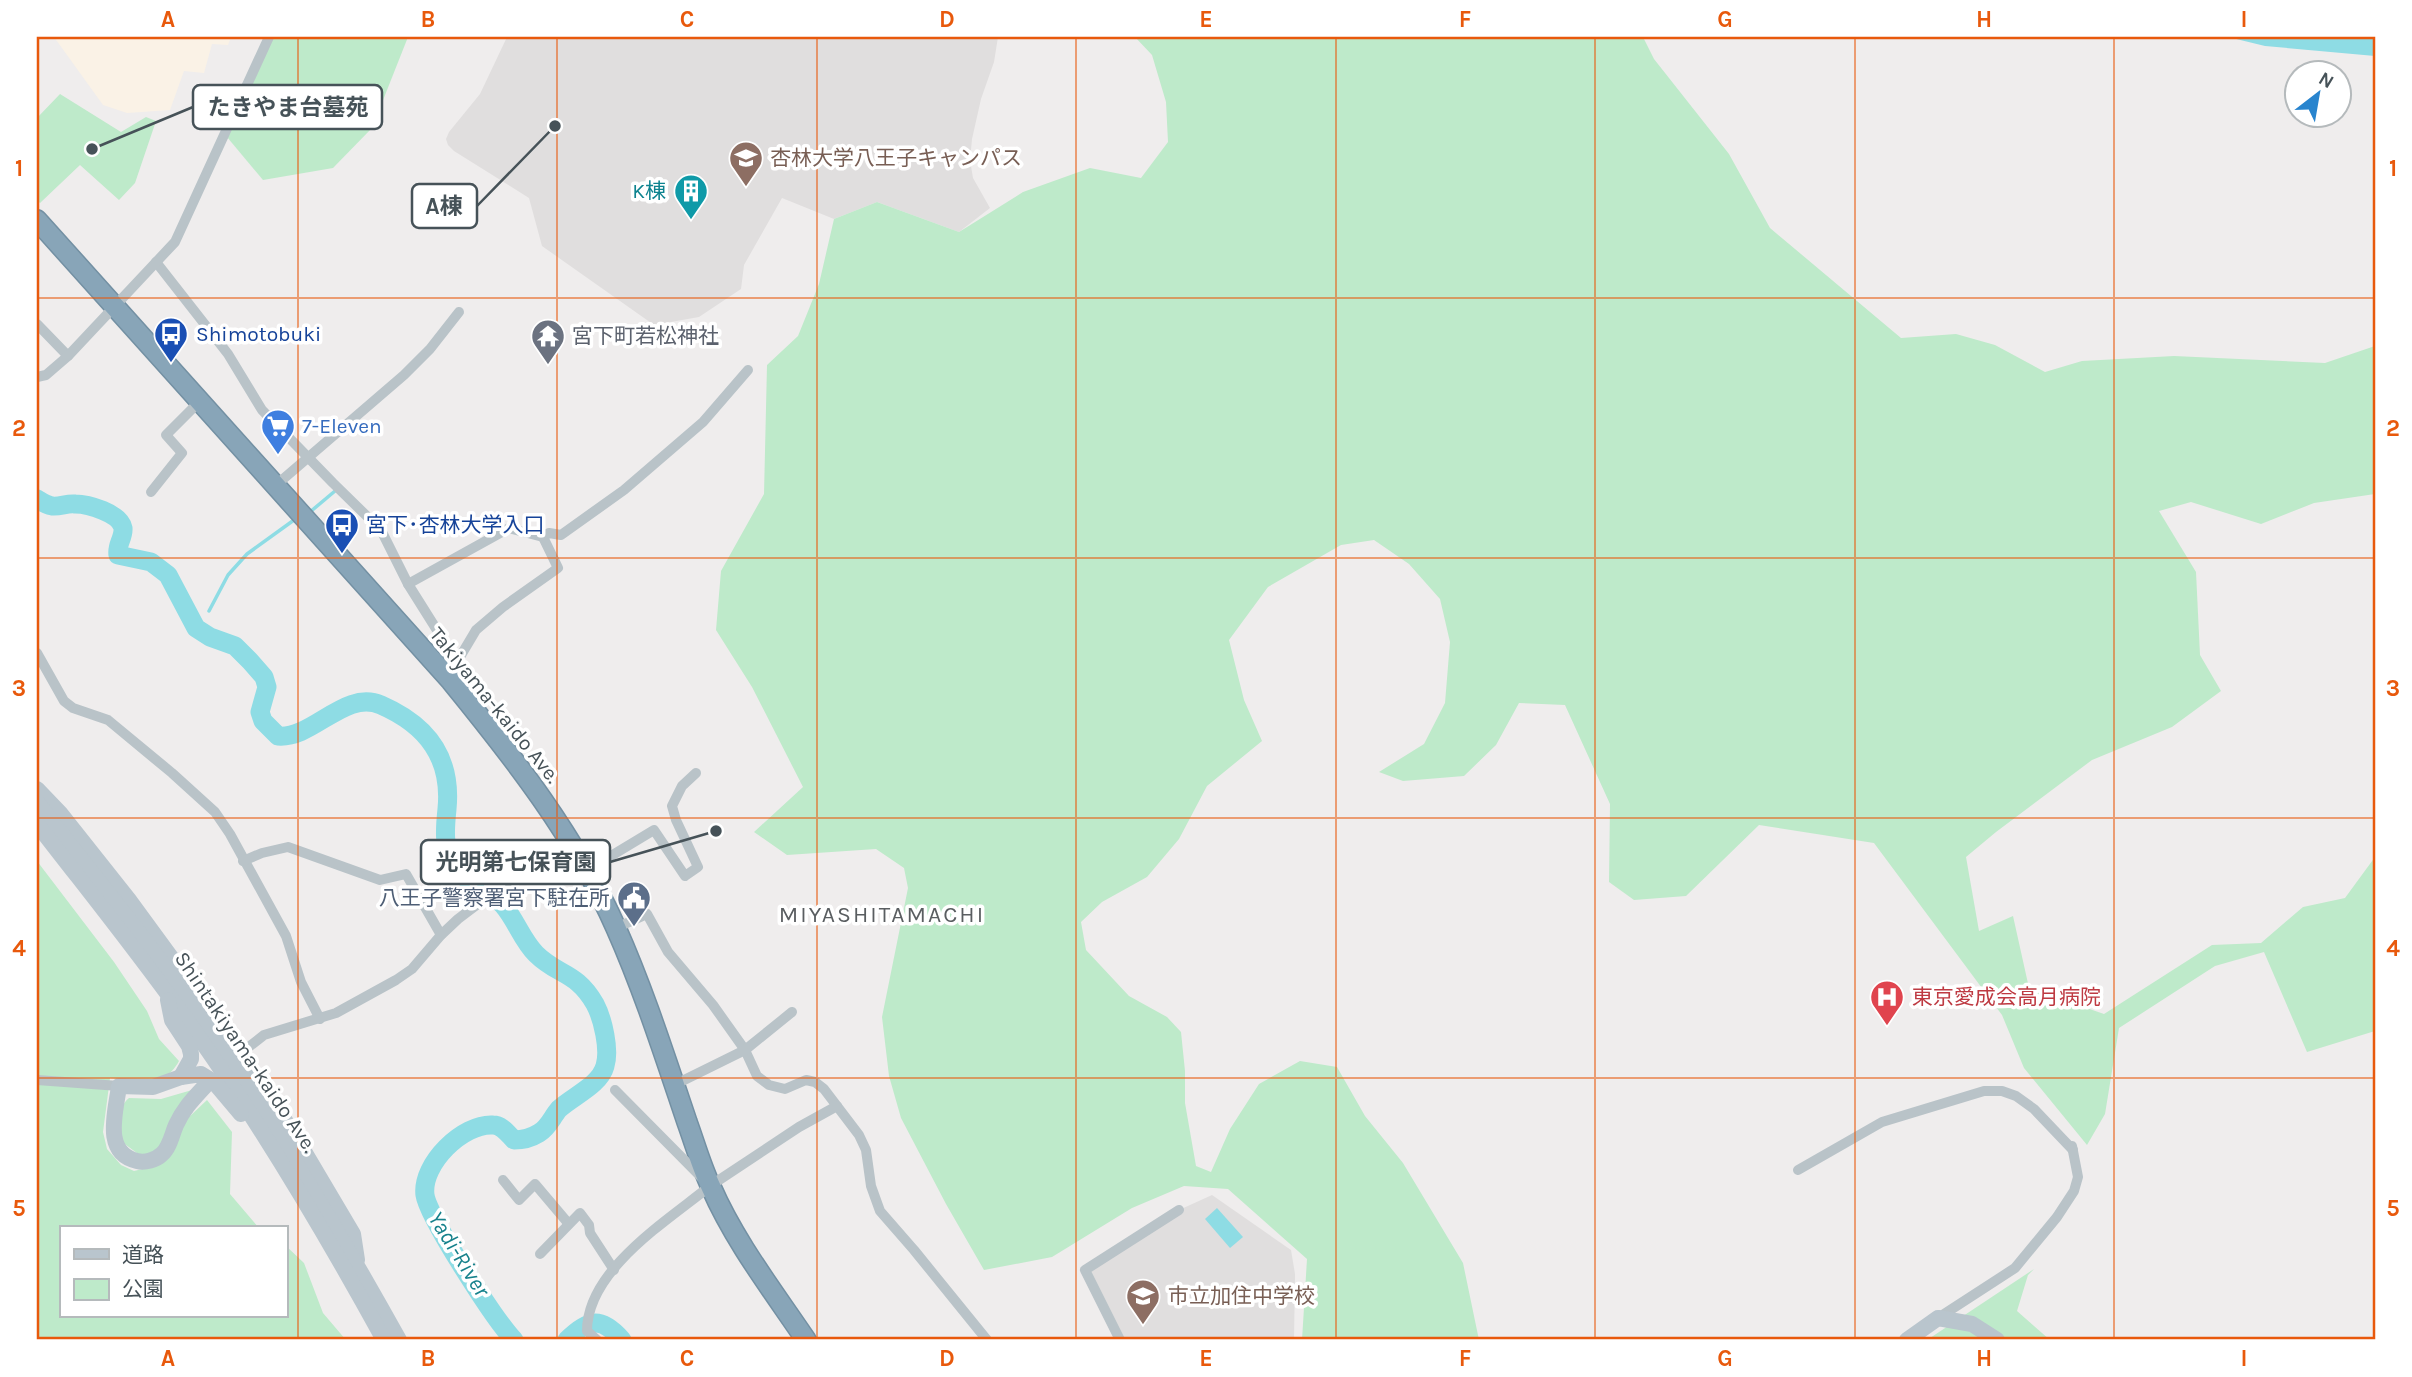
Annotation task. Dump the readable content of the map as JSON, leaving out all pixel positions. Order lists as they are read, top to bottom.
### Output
{
  "streets": {
    "highway": ["Takiyama-kaido Ave."],
    "main road": ["Shintakiyama-kaido Ave."]
  },
  "districts": ["MIYASHITAMACHI"],
  "water": ["Yadi-River"],
  "places": {
    "other": ["A棟", "たきやま台墓苑", "光明第七保育園"],
    "school or university": ["杏林大学八王子キャンパス", "市立加住中学校"],
    "building": ["K棟"],
    "bus stop": ["Shimotobuki", "宮下･杏林大学入口"],
    "temple": ["宮下町若松神社"],
    "supermarket": ["7-Eleven"],
    "public building": ["八王子警察署宮下駐在所"],
    "hospital": ["東京愛成会高月病院"]
  },
  "legend": ["道路", "公園"],
  "north": "top right",
  "grid": {
    "columns": [
      "A",
      "B",
      "C",
      "D",
      "E",
      "F",
      "G",
      "H",
      "I"
    ],
    "rows": [
      "1",
      "2",
      "3",
      "4",
      "5"
    ]
  }
}
